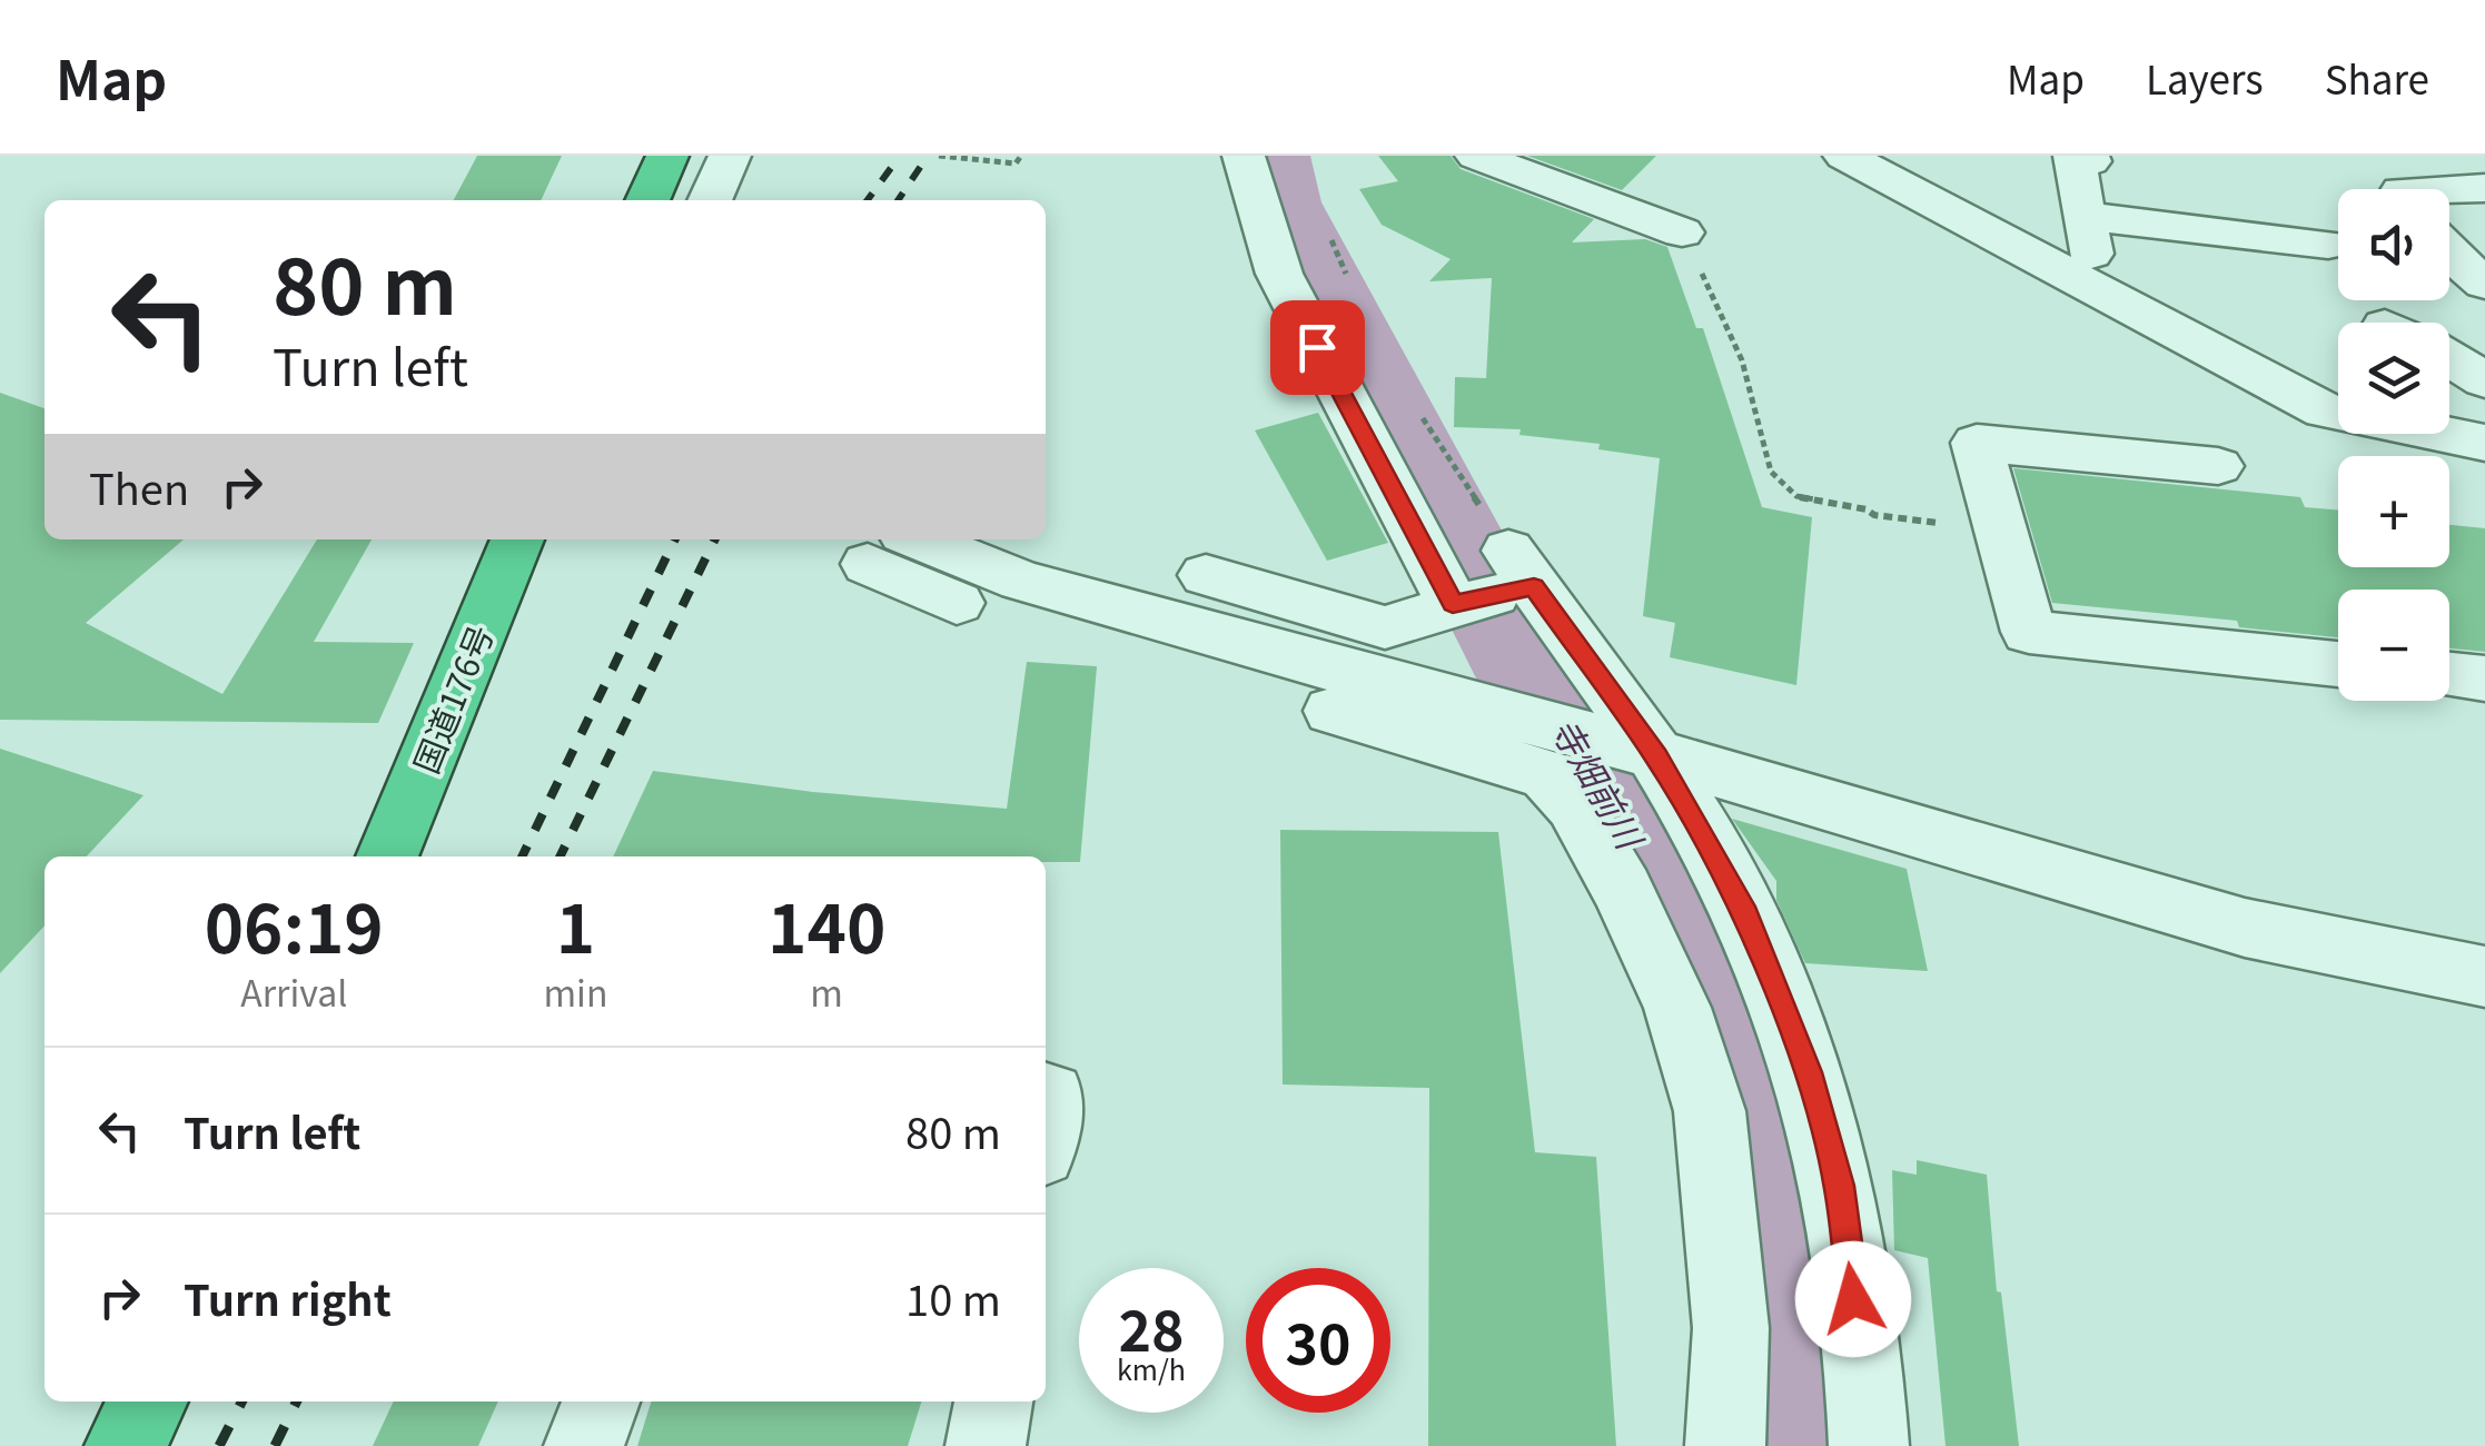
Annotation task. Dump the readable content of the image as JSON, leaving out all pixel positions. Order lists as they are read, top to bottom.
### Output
{
  "streets": {
    "highway": ["国道176号"]
  },
  "water": ["寺畑前川"],
  "page": {
    "header": "Map",
    "nav": ["Map", "Layers", "Share"],
    "map_buttons": ["+", "−"],
    "turn": ["80 m", "Turn left"],
    "then": "Then",
    "eta": [
      "06:19",
      "Arrival",
      "1",
      "min",
      "140",
      "m"
    ],
    "list": [
      {
        "name": "Turn left",
        "value": "80 m"
      },
      {
        "name": "Turn right",
        "value": "10 m"
      }
    ],
    "speed": "28 km/h",
    "limit": "30"
  }
}
